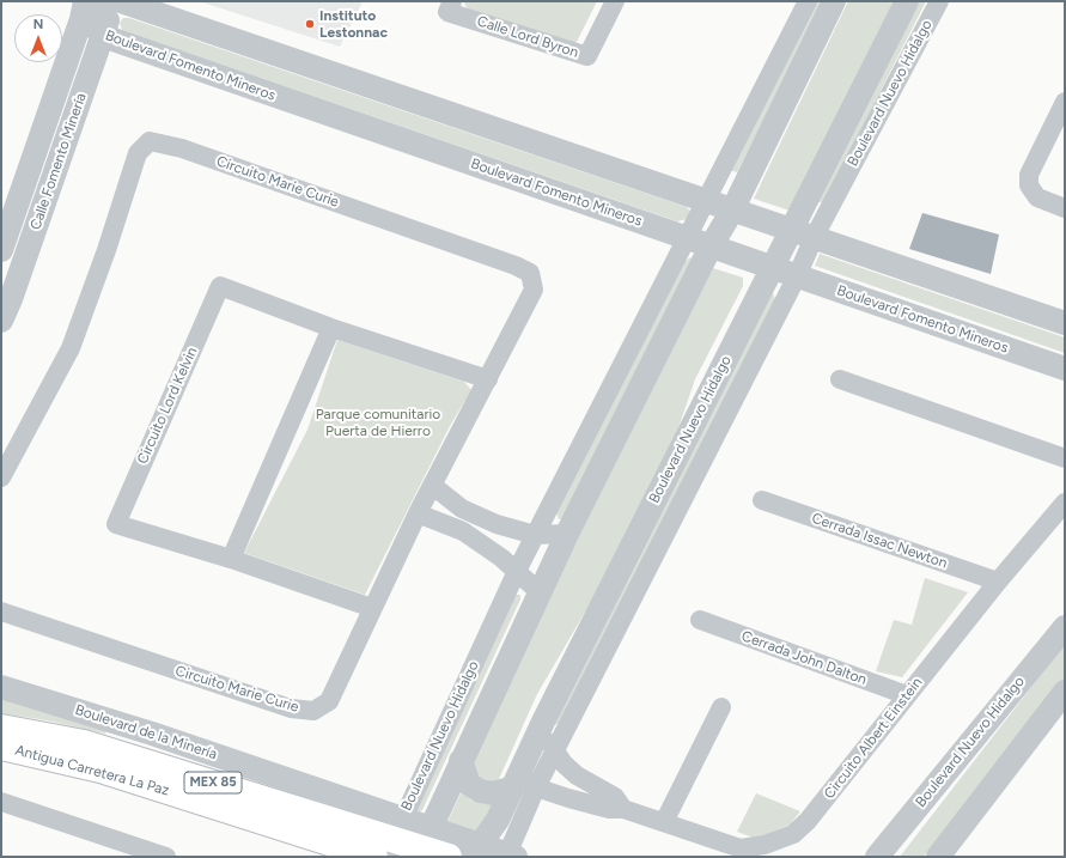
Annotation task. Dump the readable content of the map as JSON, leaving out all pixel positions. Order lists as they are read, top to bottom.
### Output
{
  "streets": {
    "main road": ["Antigua Carretera La Paz", "MEX 85"],
    "street": [
      "Calle Lord Byron",
      "Boulevard Fomento Mineros",
      "Boulevard Nuevo Hidalgo",
      "Calle Fomento Minería",
      "Circuito Marie Curie",
      "Circuito Lord Kelvin",
      "Cerrada Issac Newton",
      "Cerrada John Dalton",
      "Boulevard de la Minería",
      "Circuito Albert Einstein"
    ]
  },
  "crossings": [
    ["Boulevard Fomento Mineros", "Boulevard Nuevo Hidalgo"],
    ["Boulevard Fomento Mineros", "Calle Fomento Minería"],
    ["Boulevard Nuevo Hidalgo", "Boulevard de la Minería"],
    ["Boulevard Nuevo Hidalgo", "Circuito Albert Einstein"],
    ["Boulevard Nuevo Hidalgo", "Antigua Carretera La Paz"],
    ["Circuito Marie Curie", "Circuito Lord Kelvin"],
    ["Cerrada Issac Newton", "Circuito Albert Einstein"],
    ["Cerrada John Dalton", "Circuito Albert Einstein"],
    ["Boulevard de la Minería", "Antigua Carretera La Paz"]
  ],
  "parks": ["Parque comunitario Puerta de Hierro"],
  "places": ["Instituto Lestonnac"],
  "north": "top"
}
